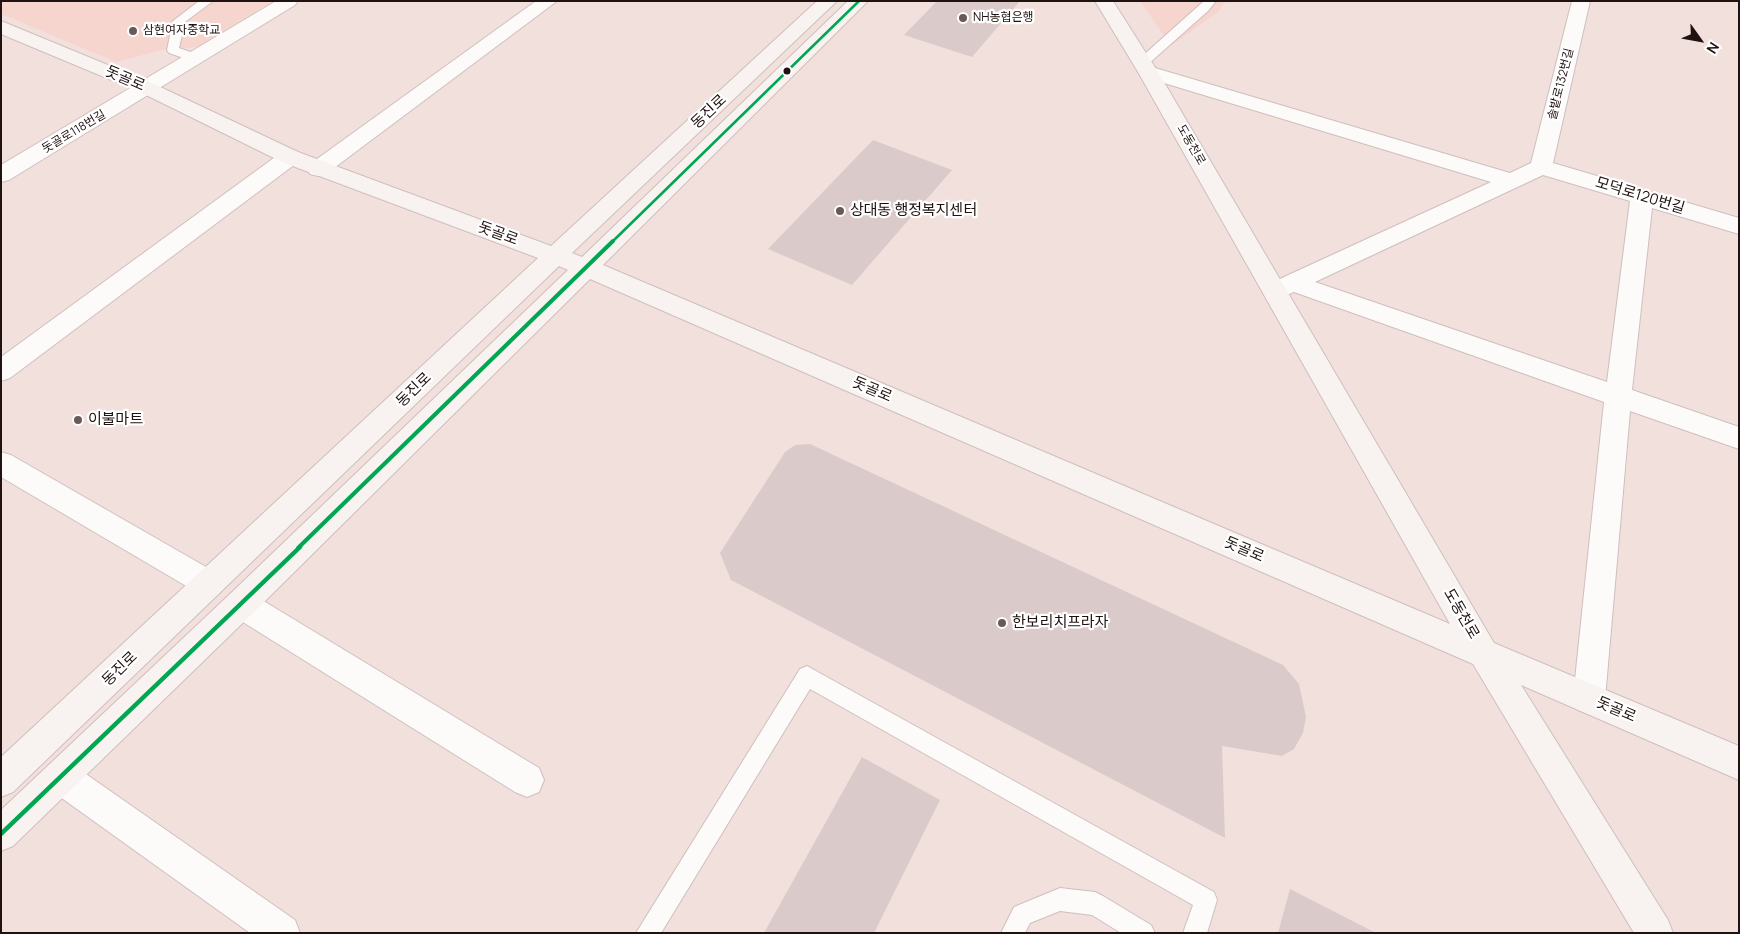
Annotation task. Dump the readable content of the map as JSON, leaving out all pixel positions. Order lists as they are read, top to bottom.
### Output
{
  "streets": {
    "street": [
      "돗골로",
      "솔밭로132번길",
      "동진로",
      "돗골로118번길",
      "도동천로",
      "모덕로120번길"
    ]
  },
  "crossings": [
    ["돗골로", "동진로"],
    ["돗골로", "돗골로118번길"],
    ["돗골로", "도동천로"],
    ["솔밭로132번길", "모덕로120번길"]
  ],
  "places": [
    "NH농협은행",
    "삼현여자중학교",
    "상대동 행정복지센터",
    "이불마트",
    "한보리치프라자"
  ],
  "north": "bottom right"
}
